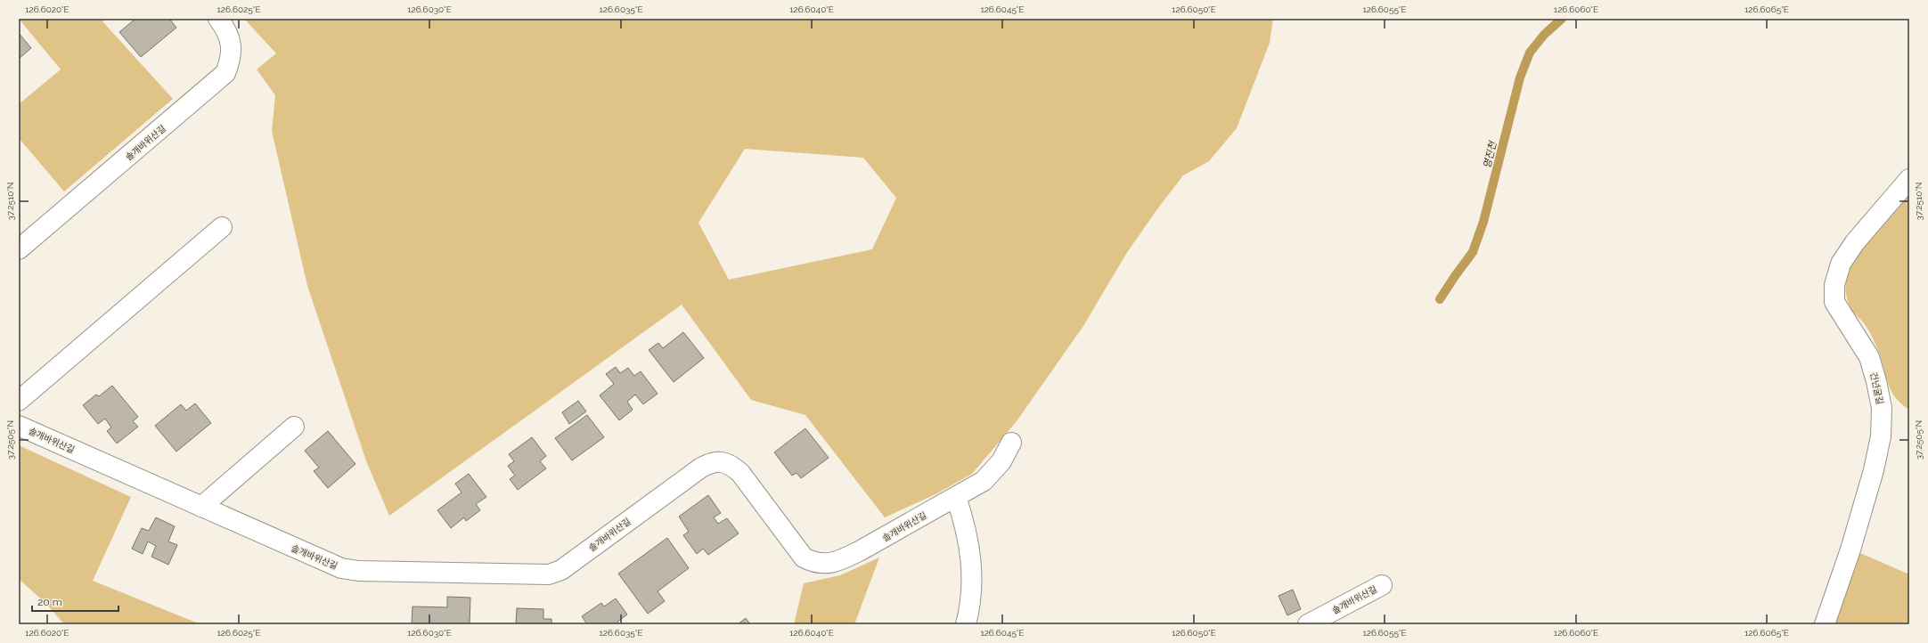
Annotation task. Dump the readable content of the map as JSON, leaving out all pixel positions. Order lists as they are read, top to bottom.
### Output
{
  "streets": {
    "lane": ["솔개바위산길", "건넌굴길"]
  },
  "water": ["영진천"],
  "scale_bar": "20 m",
  "coordinates": [
    "126.6020°E",
    "126.6025°E",
    "126.6030°E",
    "126.6035°E",
    "126.6040°E",
    "126.6045°E",
    "126.6050°E",
    "126.6055°E",
    "126.6060°E",
    "126.6065°E",
    "37.2510°N",
    "37.2505°N"
  ]
}
